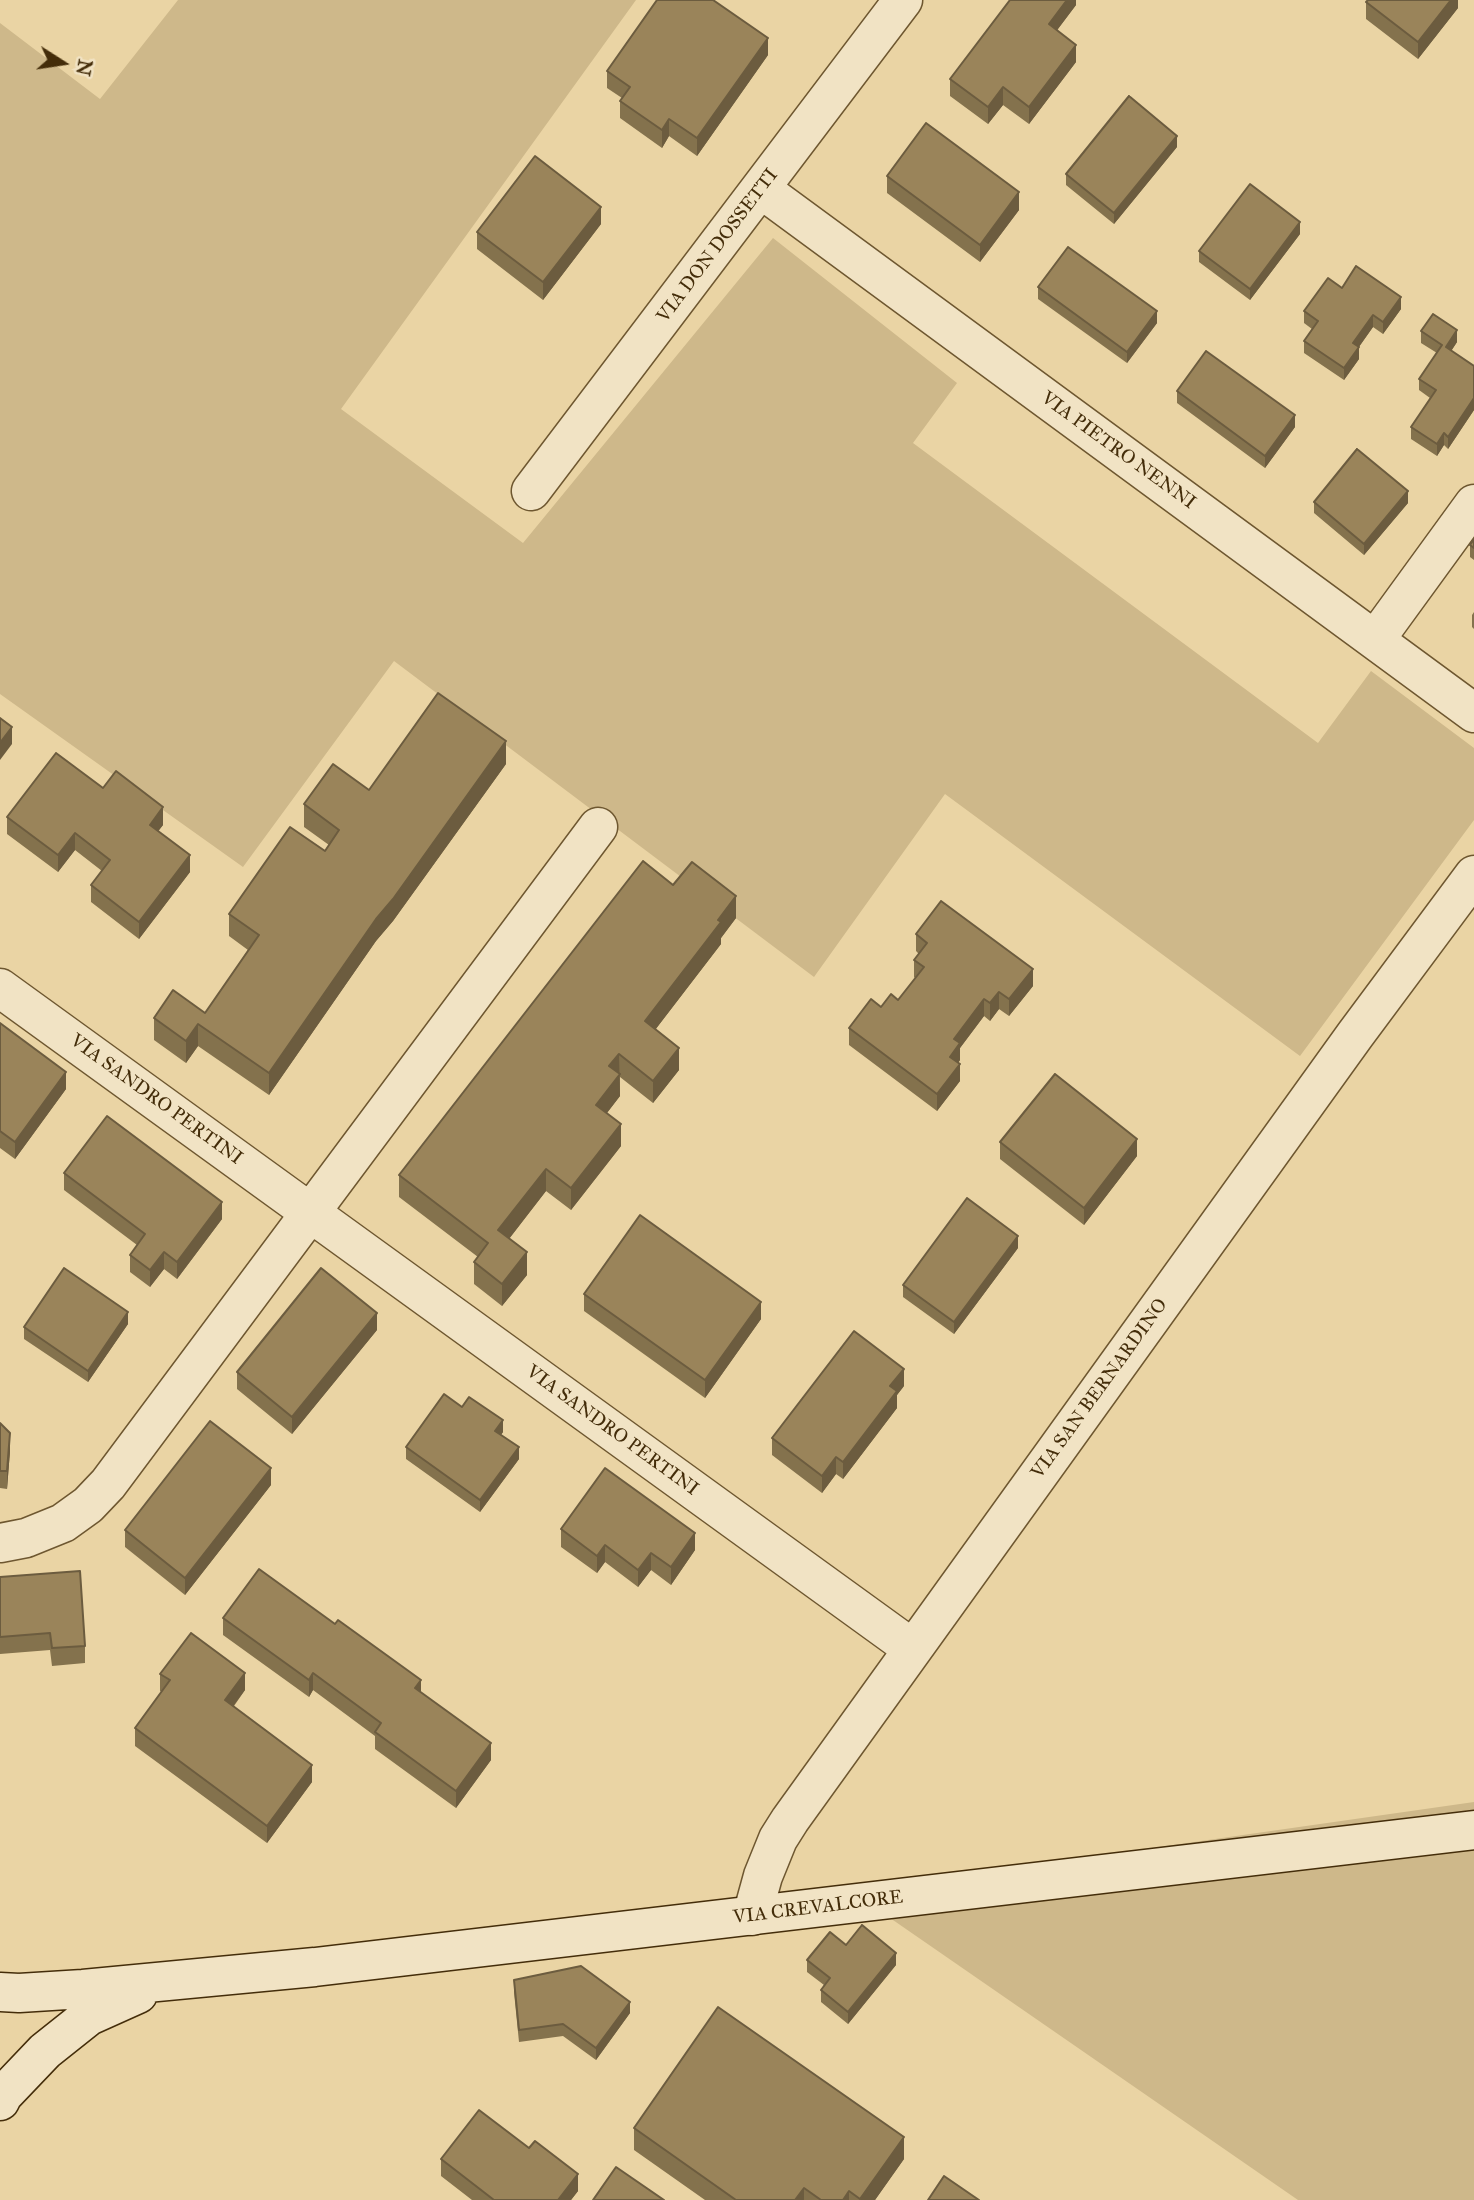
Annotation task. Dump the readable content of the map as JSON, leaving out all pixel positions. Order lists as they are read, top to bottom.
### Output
{
  "streets": {
    "street": [
      "VIA DON DOSSETTI",
      "VIA PIETRO NENNI",
      "VIA SANDRO PERTINI",
      "VIA SAN BERNARDINO",
      "VIA CREVALCORE"
    ]
  },
  "crossings": [
    ["VIA DON DOSSETTI", "VIA PIETRO NENNI"],
    ["VIA SANDRO PERTINI", "VIA SAN BERNARDINO"],
    ["VIA SAN BERNARDINO", "VIA CREVALCORE"]
  ],
  "north": "right"
}
